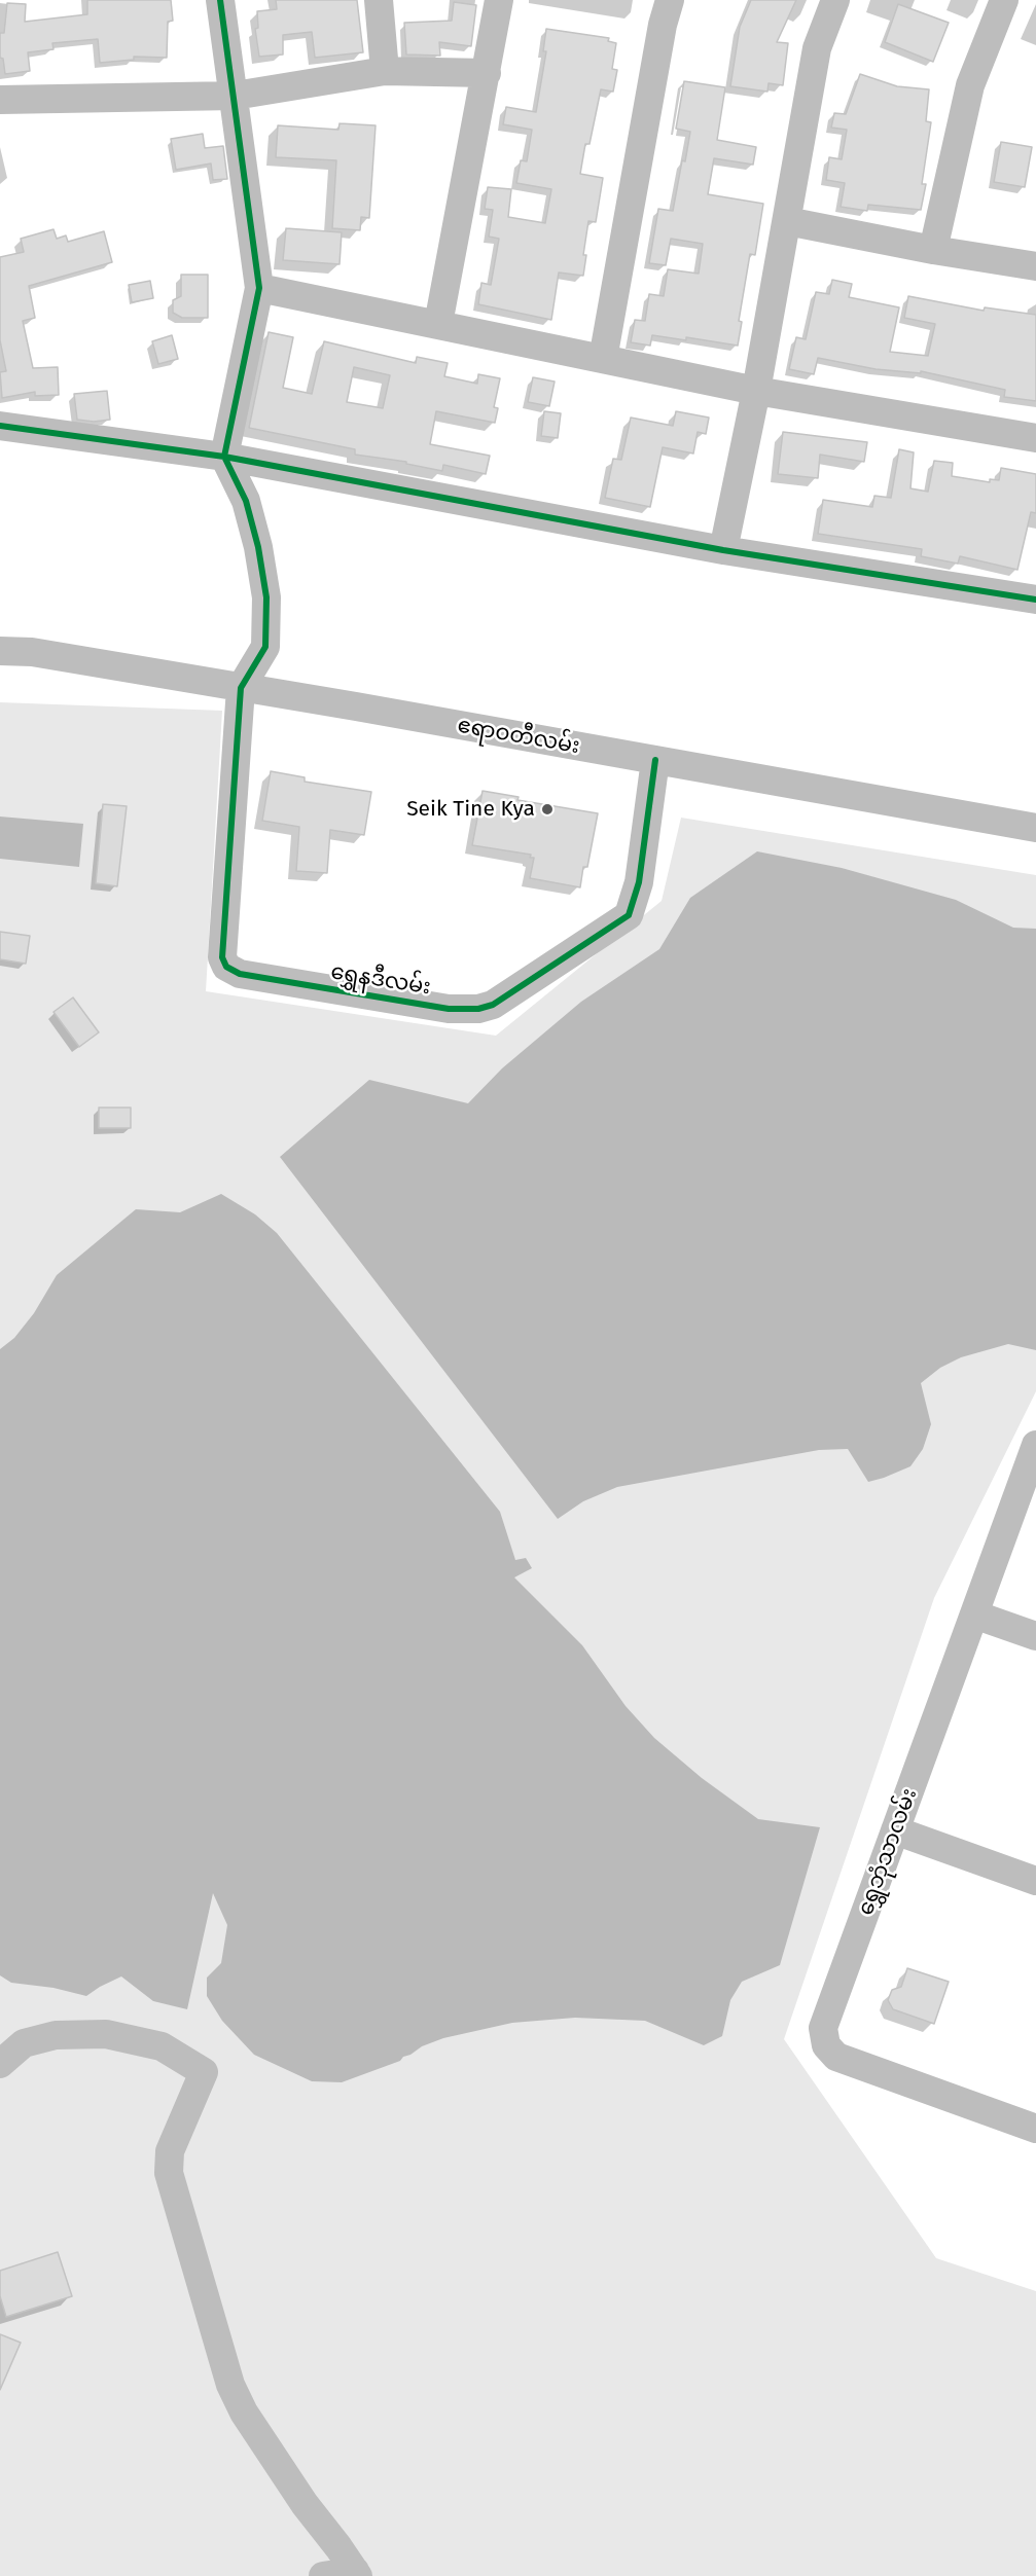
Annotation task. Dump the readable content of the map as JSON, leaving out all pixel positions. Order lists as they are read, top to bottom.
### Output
{
  "streets": {
    "street": ["ဧရာဝတီလမ်း", "ရွှေနဒီလမ်း", "ရွှေဘုံသာလမ်း"]
  },
  "crossings": [
    ["ဧရာဝတီလမ်း", "ရွှေနဒီလမ်း"]
  ],
  "places": ["Seik Tine Kya"]
}
